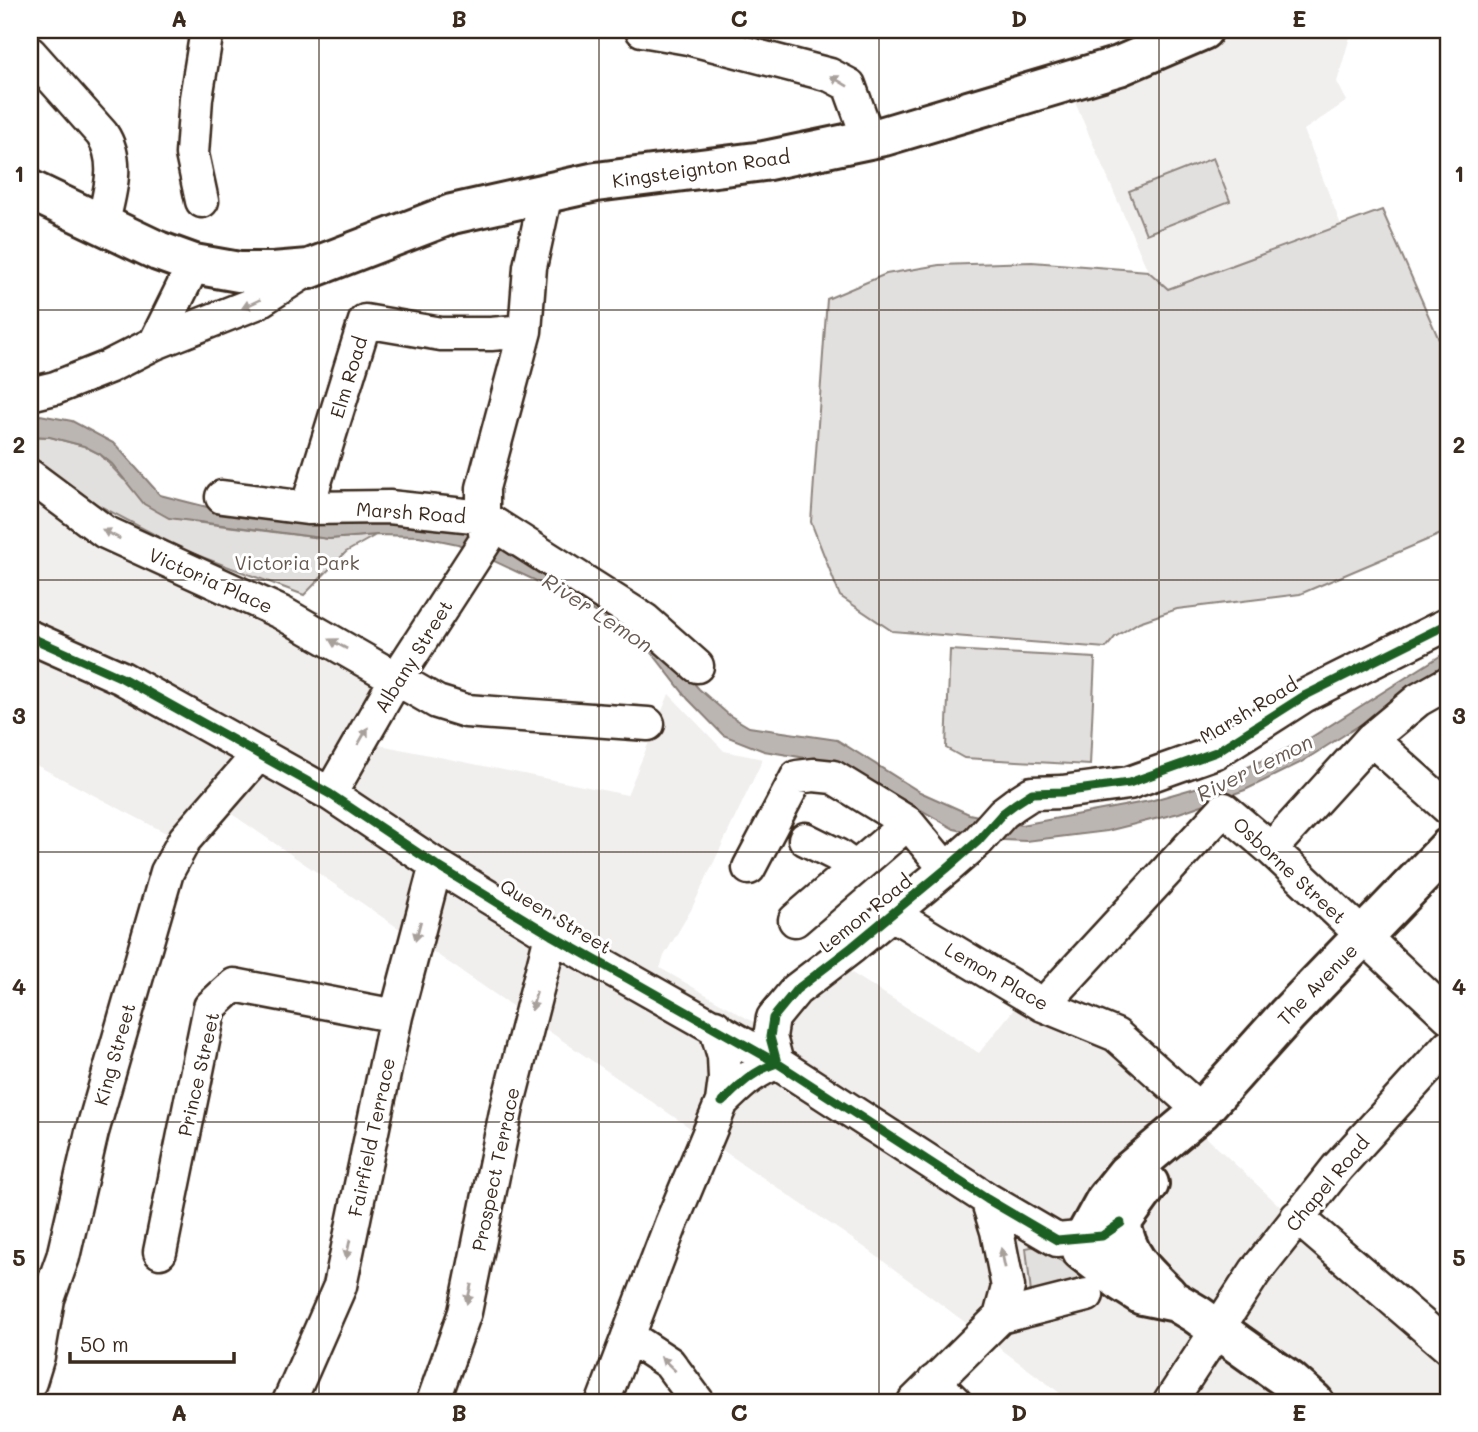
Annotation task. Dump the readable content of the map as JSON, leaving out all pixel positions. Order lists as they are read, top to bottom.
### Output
{
  "streets": {
    "main road": ["Kingsteignton Road", "Queen Street", "The Avenue"],
    "street": [
      "Elm Road",
      "Marsh Road",
      "Victoria Place",
      "Albany Street",
      "Osborne Street",
      "Lemon Road",
      "Lemon Place",
      "King Street",
      "Prince Street",
      "Fairfield Terrace",
      "Prospect Terrace",
      "Chapel Road"
    ]
  },
  "crossings": [
    ["Elm Road", "Marsh Road"],
    ["Marsh Road", "Albany Street"],
    ["Marsh Road", "Lemon Road"],
    ["Victoria Place", "Albany Street"],
    ["Albany Street", "Queen Street"],
    ["Osborne Street", "Lemon Place"],
    ["Osborne Street", "The Avenue"],
    ["Lemon Road", "Queen Street"],
    ["Lemon Road", "Lemon Place"],
    ["Queen Street", "The Avenue"],
    ["Queen Street", "King Street"],
    ["Queen Street", "Fairfield Terrace"],
    ["Queen Street", "Prospect Terrace"],
    ["Queen Street", "Chapel Road"],
    ["Lemon Place", "The Avenue"],
    ["Prince Street", "Fairfield Terrace"]
  ],
  "one_way": ["Victoria Place", "Albany Street", "Fairfield Terrace"],
  "water": ["River Lemon"],
  "parks": ["Victoria Park"],
  "scale_bar": "50 m",
  "grid": {
    "columns": [
      "A",
      "B",
      "C",
      "D",
      "E"
    ],
    "rows": [
      "1",
      "2",
      "3",
      "4",
      "5"
    ]
  }
}
